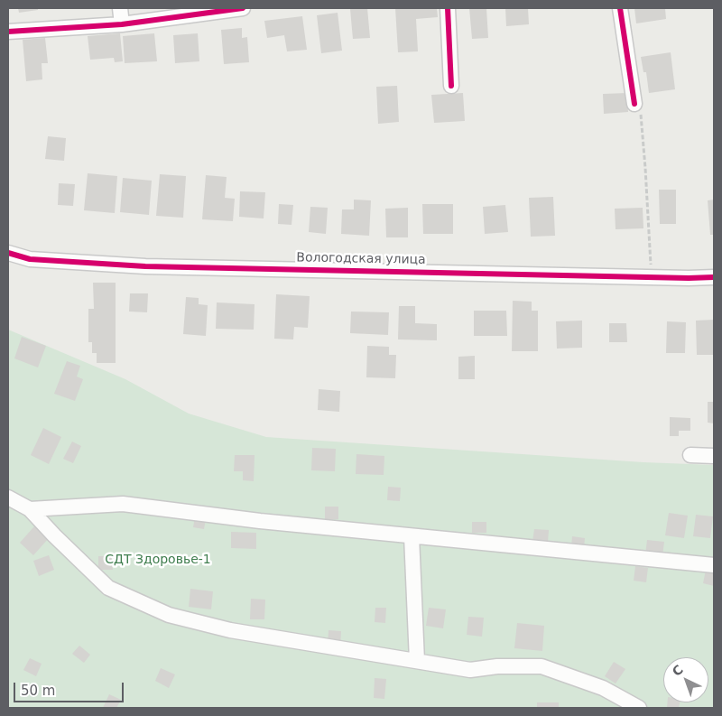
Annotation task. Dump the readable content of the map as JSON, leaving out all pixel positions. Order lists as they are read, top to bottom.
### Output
{
  "streets": {
    "street": ["Вологодская улица"]
  },
  "parks": ["СДТ Здоровье-1"],
  "scale_bar": "50 m",
  "north": "top left"
}
